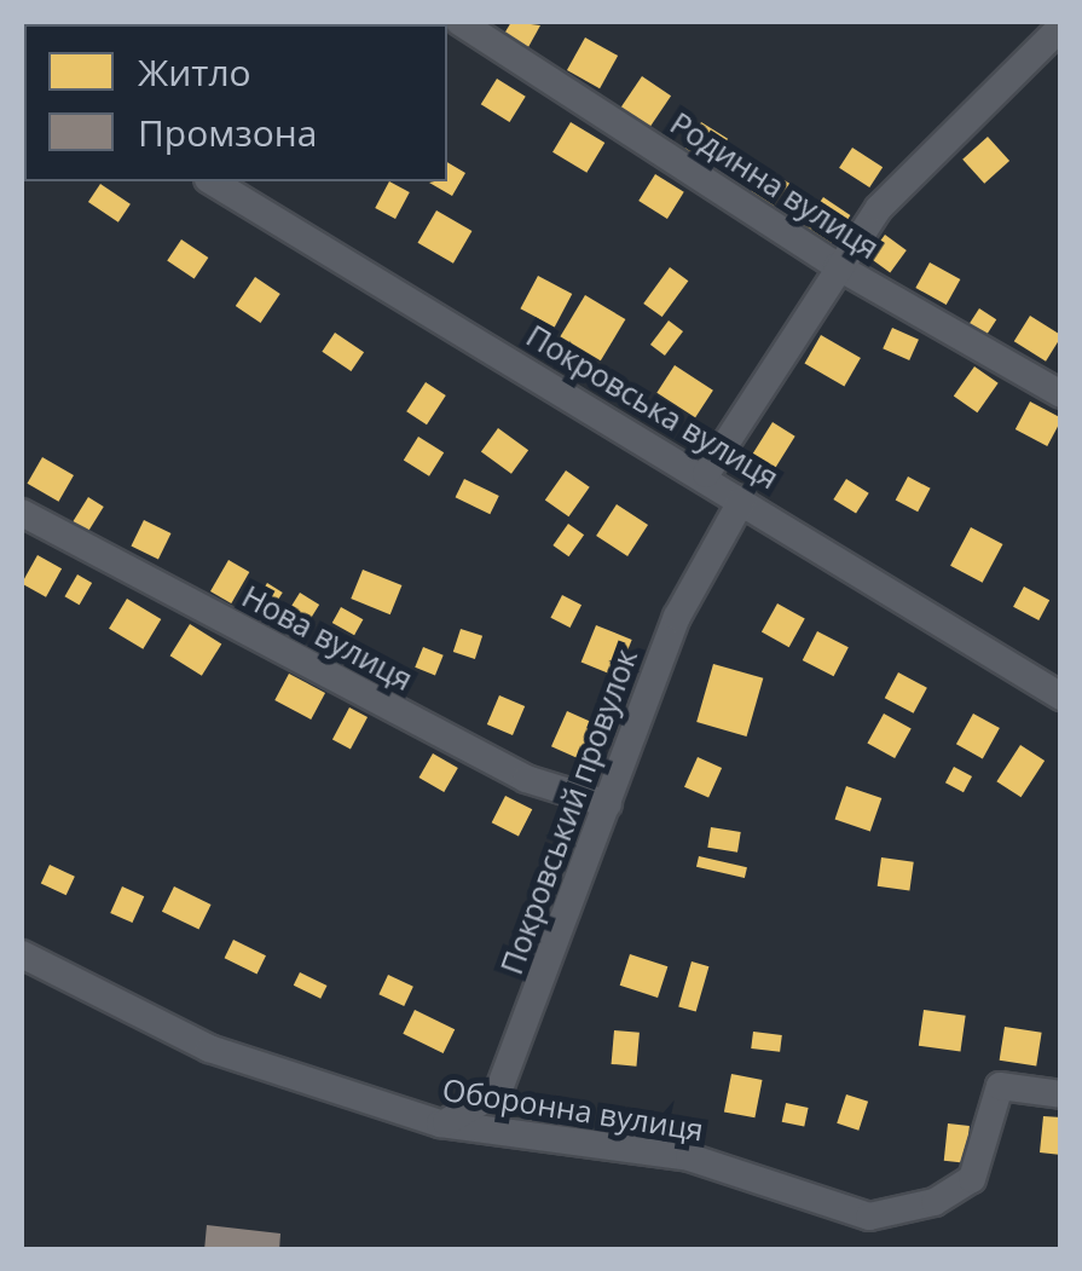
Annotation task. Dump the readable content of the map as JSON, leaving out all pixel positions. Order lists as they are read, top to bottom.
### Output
{
  "streets": {
    "street": [
      "Родинна вулиця",
      "Покровська вулиця",
      "Нова вулиця",
      "Покровський провулок",
      "Оборонна вулиця"
    ]
  },
  "crossings": [
    ["Покровська вулиця", "Покровський провулок"],
    ["Нова вулиця", "Покровський провулок"],
    ["Покровський провулок", "Оборонна вулиця"]
  ],
  "legend": ["Житло", "Промзона"]
}
